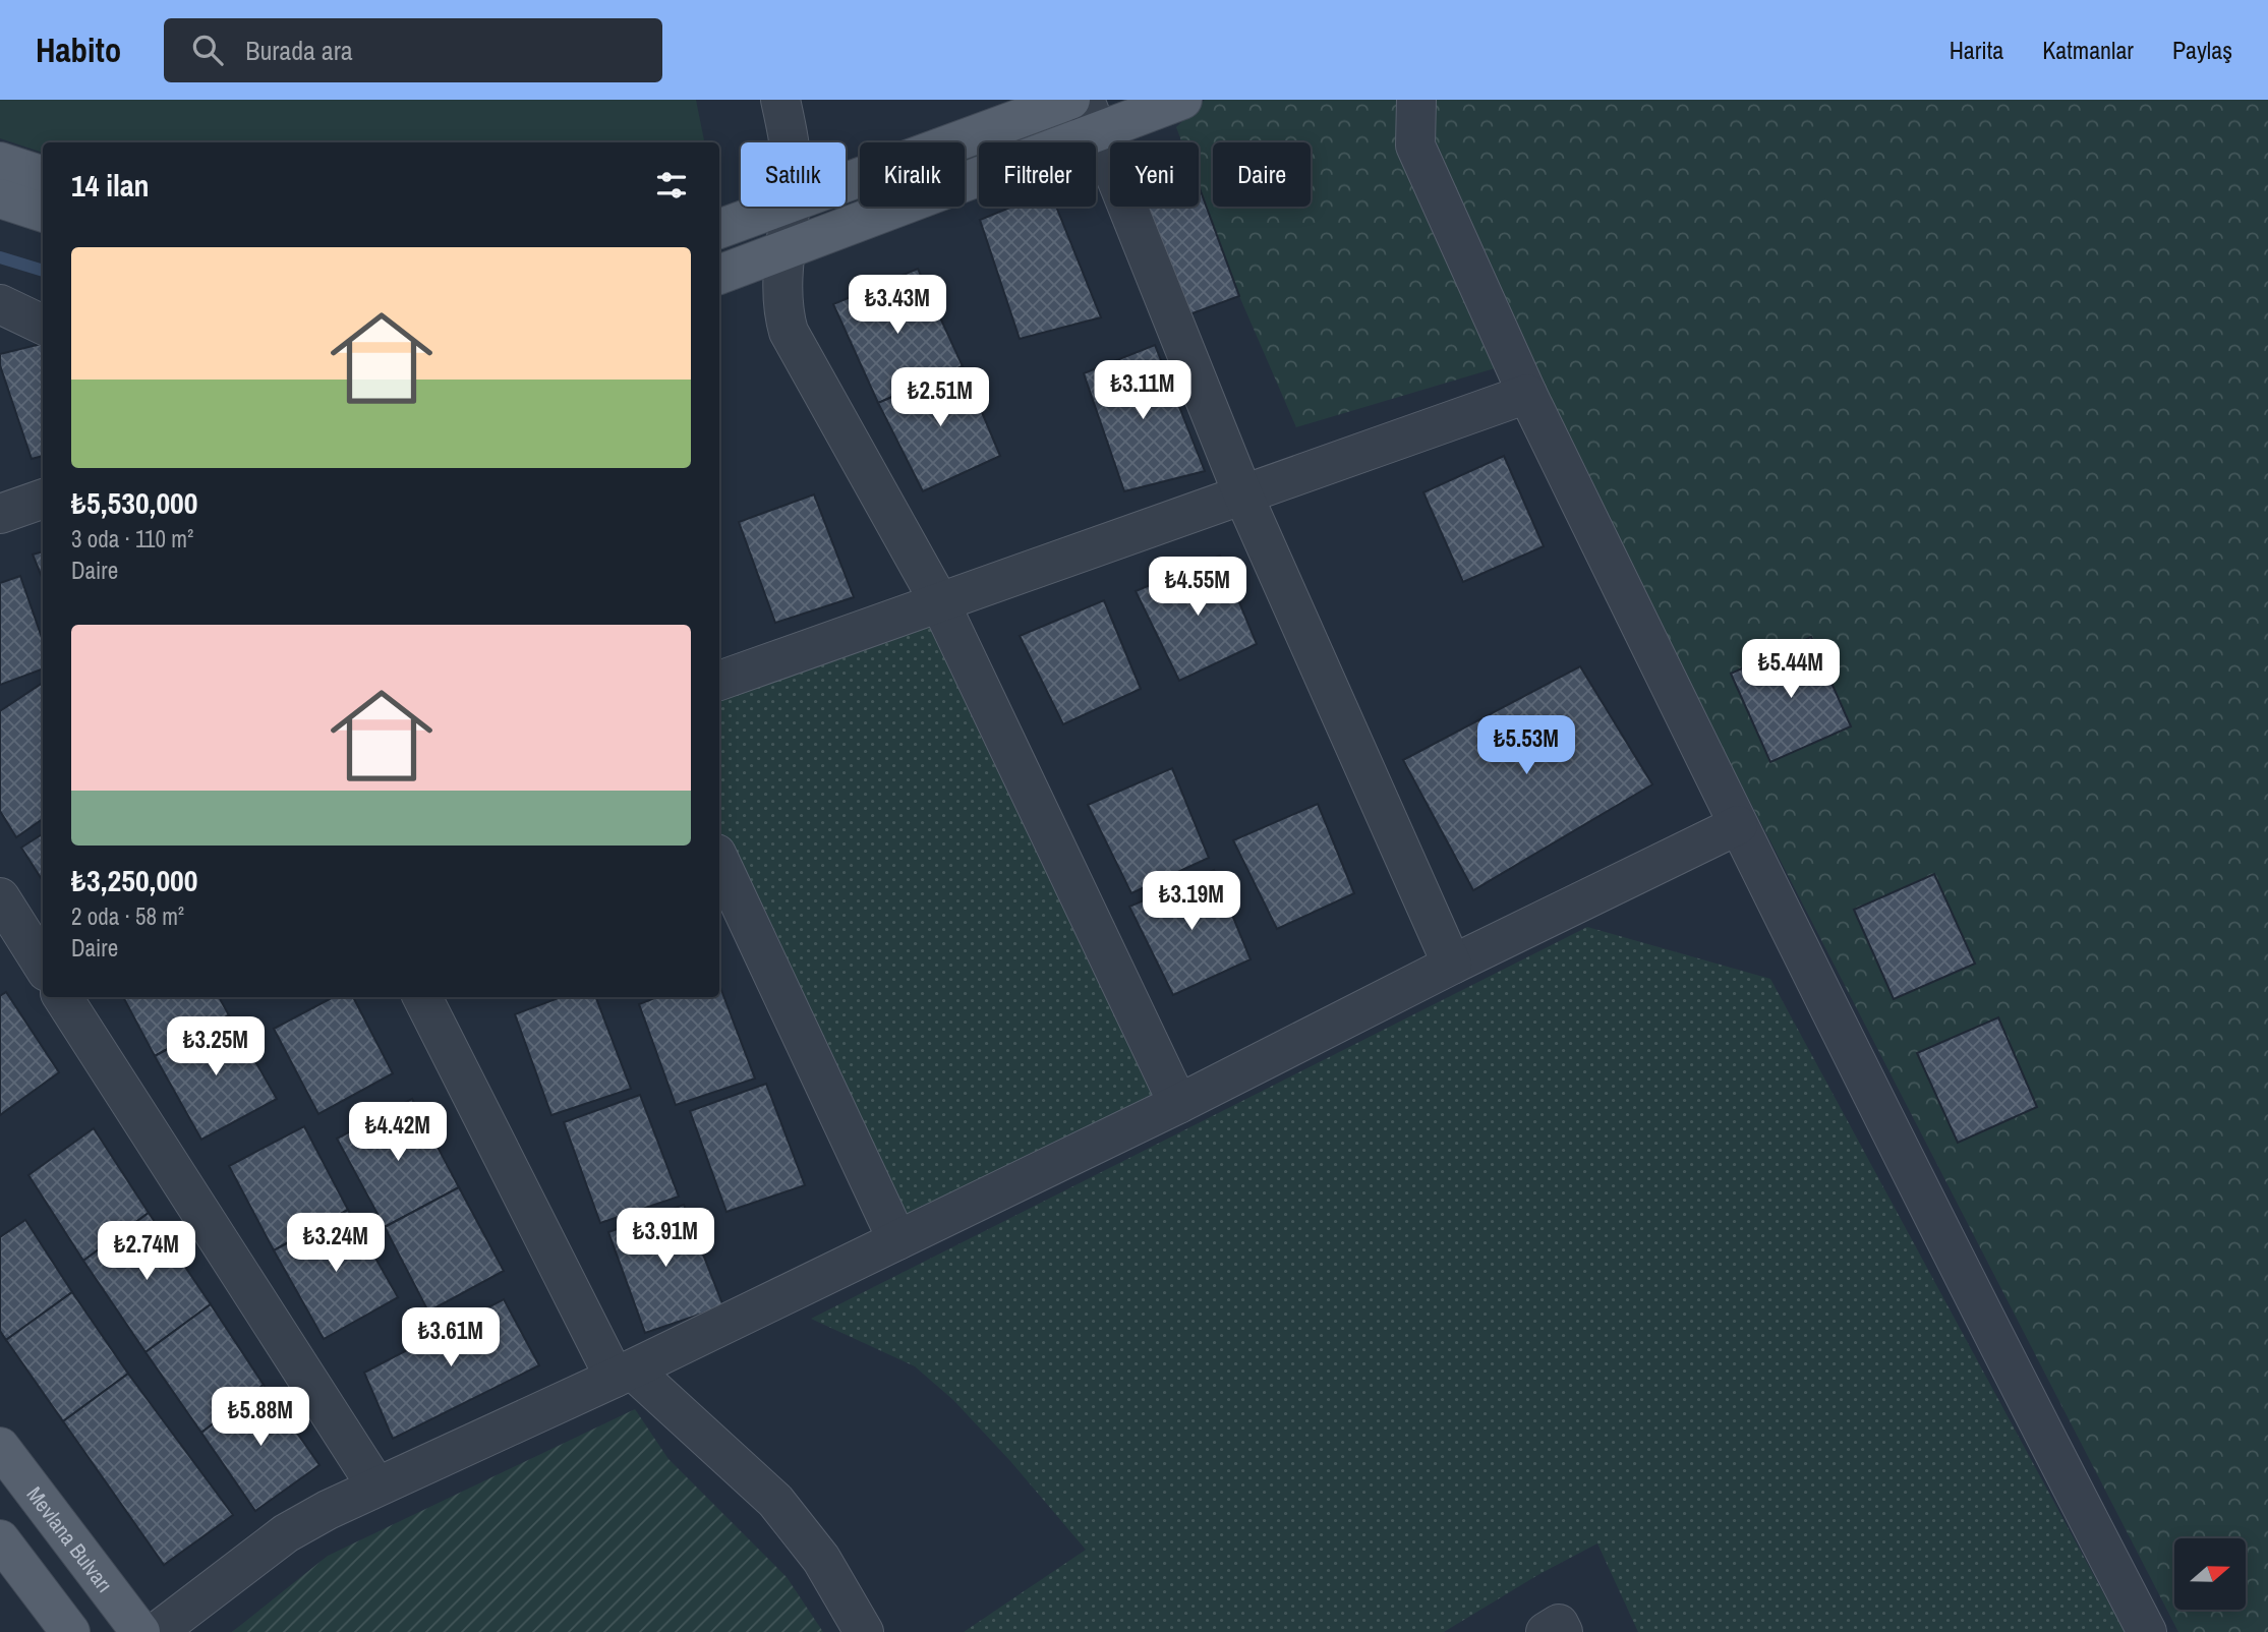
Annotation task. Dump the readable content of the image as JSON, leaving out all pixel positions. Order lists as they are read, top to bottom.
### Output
{
  "streets": {
    "main road": ["Mevlana Bulvarı"]
  },
  "north": "right",
  "page": {
    "header": "Habito",
    "search": "Burada ara",
    "nav": ["Harita", "Katmanlar", "Paylaş"],
    "chip": [
      "Satılık",
      "Kiralık",
      "Filtreler",
      "Yeni",
      "Daire"
    ],
    "heading": "14 ilan",
    "list": [
      {
        "name": "₺5,530,000",
        "note": "3 oda · 110 m² · Daire"
      },
      {
        "name": "₺3,250,000",
        "note": "2 oda · 58 m² · Daire"
      }
    ],
    "price": [
      "₺3.43M",
      "₺3.11M",
      "₺2.51M",
      "₺4.55M",
      "₺5.44M",
      "₺5.53M",
      "₺3.19M",
      "₺3.25M",
      "₺4.42M",
      "₺3.91M",
      "₺3.24M",
      "₺2.74M",
      "₺3.61M",
      "₺5.88M"
    ]
  }
}
